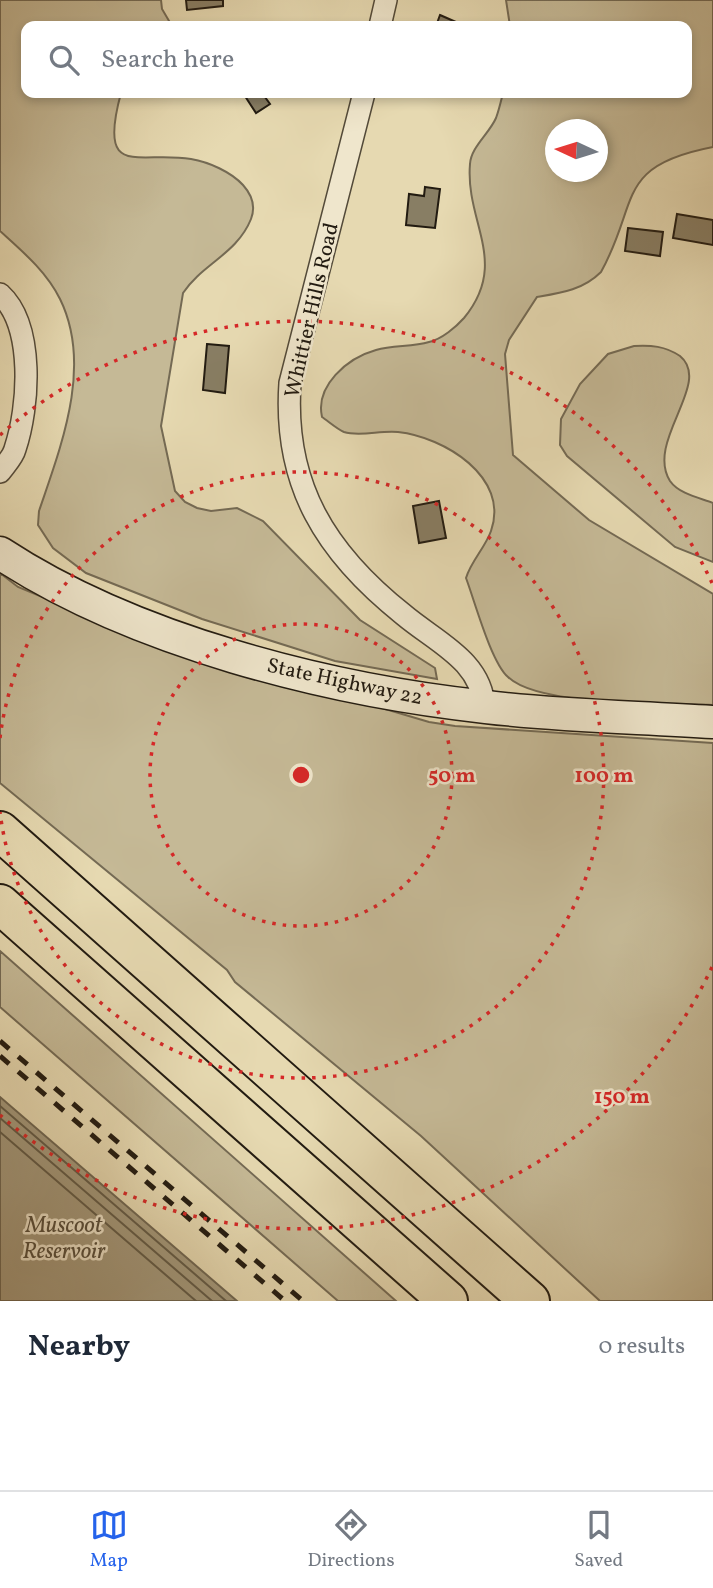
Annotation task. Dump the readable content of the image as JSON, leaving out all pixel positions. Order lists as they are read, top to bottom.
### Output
{
  "streets": {
    "main road": ["State Highway 22"],
    "street": ["Whittier Hills Road"]
  },
  "crossings": [
    ["Whittier Hills Road", "State Highway 22"]
  ],
  "water": ["Muscoot Reservoir"],
  "north": "left",
  "page": {
    "search": "Search here",
    "heading": ["Nearby", "0 results"],
    "nav": ["Map", "Directions", "Saved"]
  },
  "rings": ["50 m", "100 m", "150 m"]
}
